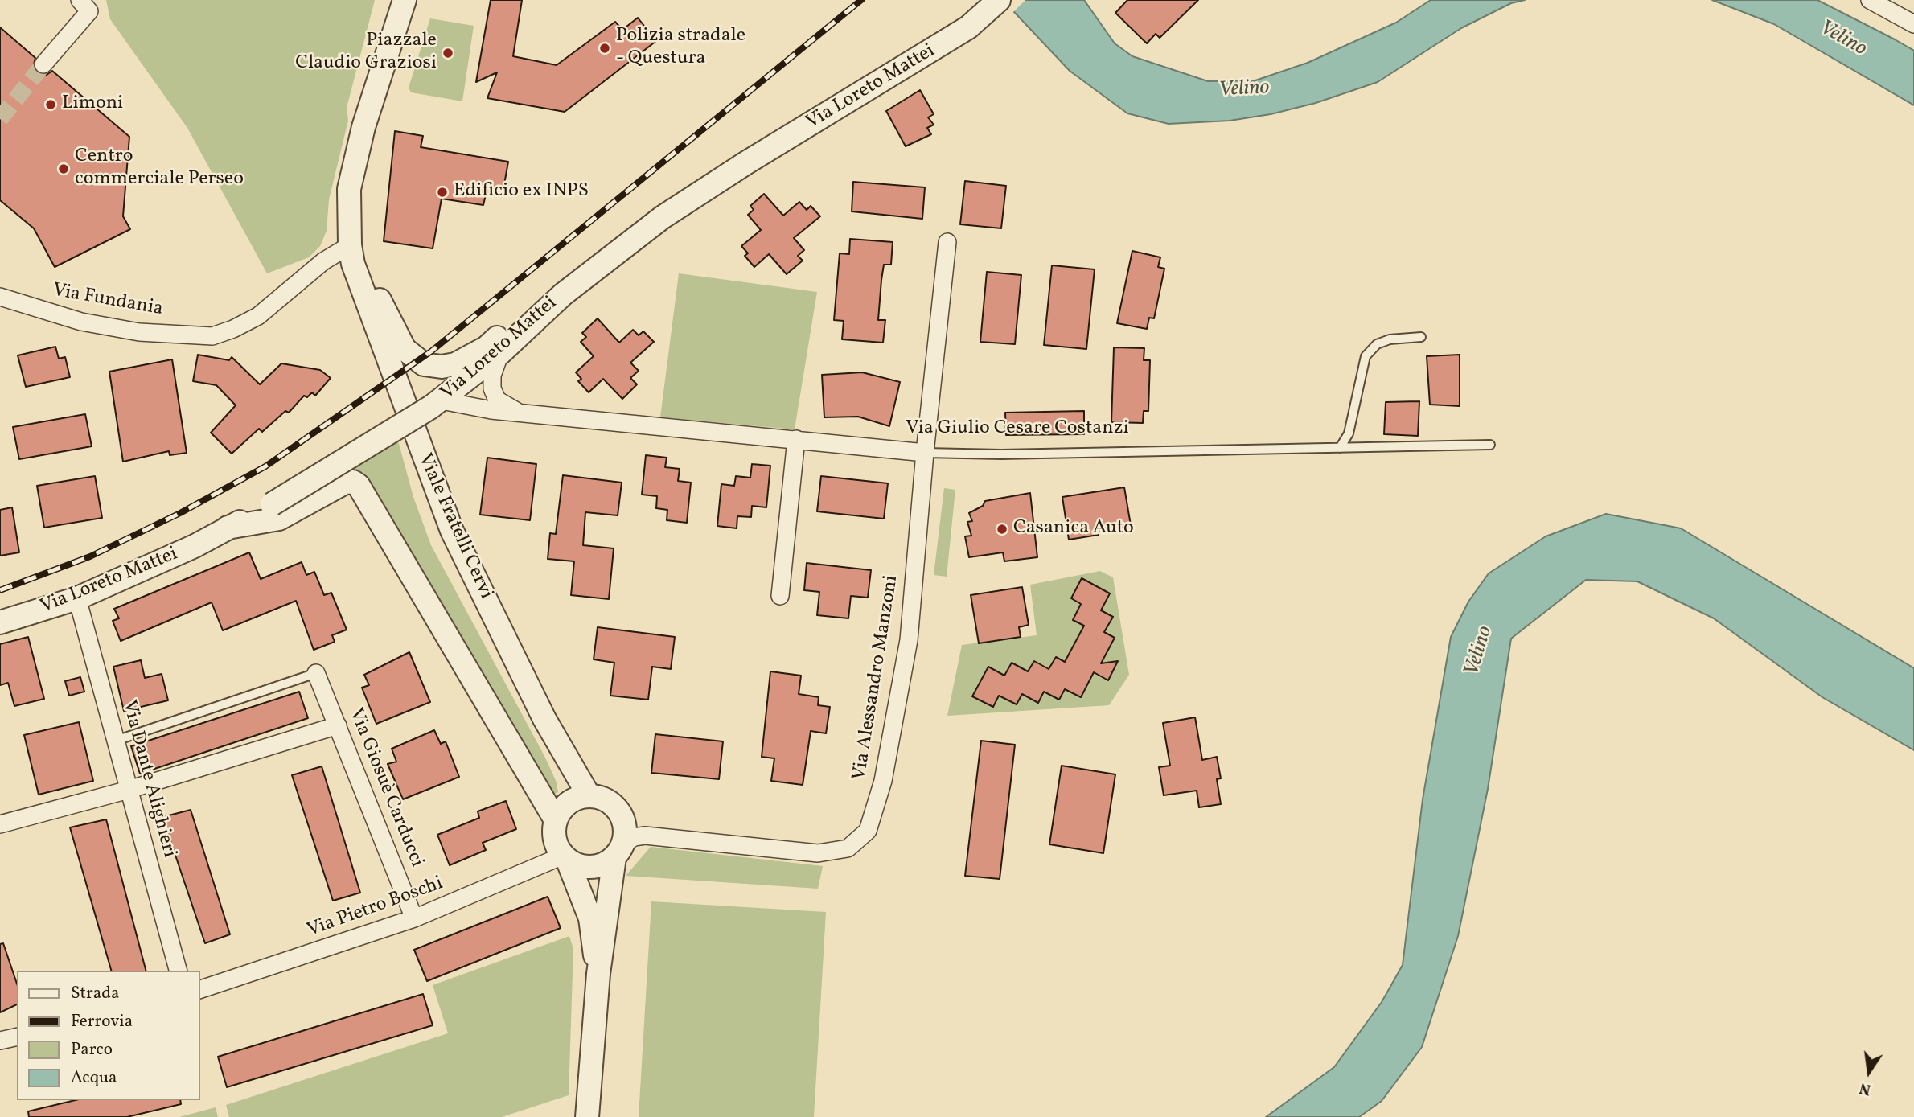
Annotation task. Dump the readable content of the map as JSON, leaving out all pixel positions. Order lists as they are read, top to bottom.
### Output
{
  "streets": {
    "street": [
      "Via Loreto Mattei",
      "Via Fundania",
      "Via Giulio Cesare Costanzi",
      "Viale Fratelli Cervi",
      "Via Alessandro Manzoni",
      "Via Dante Alighieri",
      "Via Giosuè Carducci",
      "Via Pietro Boschi"
    ]
  },
  "crossings": [
    ["Via Loreto Mattei", "Via Giulio Cesare Costanzi"],
    ["Via Loreto Mattei", "Via Dante Alighieri"],
    ["Via Fundania", "Viale Fratelli Cervi"],
    ["Via Giulio Cesare Costanzi", "Via Alessandro Manzoni"],
    ["Viale Fratelli Cervi", "Via Alessandro Manzoni"],
    ["Viale Fratelli Cervi", "Via Pietro Boschi"],
    ["Via Alessandro Manzoni", "Via Pietro Boschi"],
    ["Via Giosuè Carducci", "Via Pietro Boschi"]
  ],
  "water": ["Velino"],
  "places": [
    "Polizia stradale - Questura",
    "Piazzale Claudio Graziosi",
    "Limoni",
    "Centro commerciale Perseo",
    "Edificio ex INPS",
    "Casanica Auto"
  ],
  "legend": [
    "Strada",
    "Ferrovia",
    "Parco",
    "Acqua"
  ],
  "north": "bottom"
}
